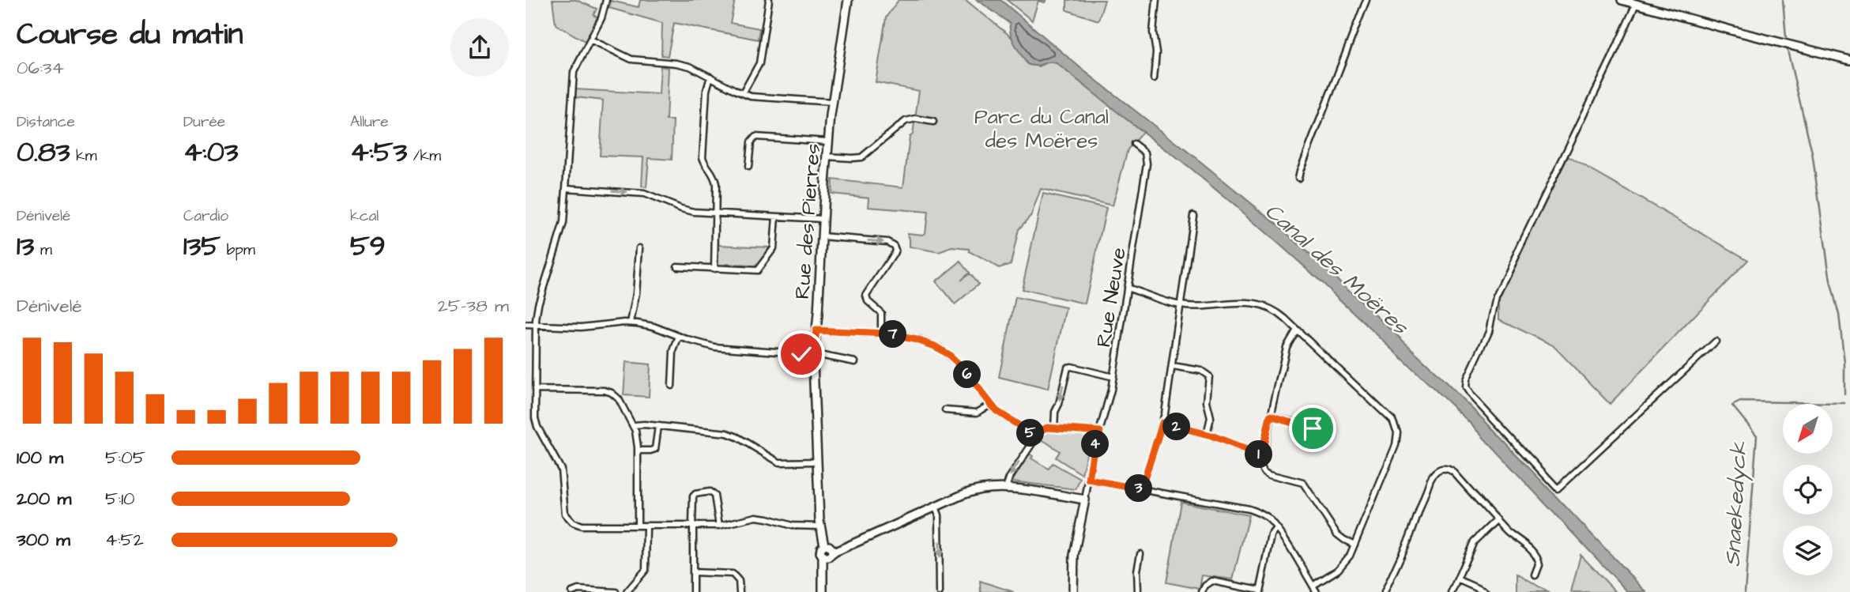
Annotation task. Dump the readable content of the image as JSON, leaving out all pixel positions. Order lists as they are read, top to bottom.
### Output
{
  "streets": {
    "main road": ["Rue des Pierres"],
    "street": ["Rue Neuve"]
  },
  "water": ["Canal des Moëres", "Snaekedyck"],
  "parks": ["Parc du Canal des Moëres"],
  "north": "bottom left",
  "page": {
    "heading": ["Course du matin", "06:34"],
    "stats": [
      ["Distance", "0.83 km"],
      ["Durée", "4:03"],
      ["Allure", "4:53 /km"],
      ["Dénivelé", "13 m"],
      ["Cardio", "135 bpm"],
      ["kcal", "59"]
    ],
    "chart": ["Dénivelé", "25–38 m"],
    "pins": [
      "7",
      "6",
      "2",
      "5",
      "4",
      "1",
      "3"
    ],
    "list": [
      {
        "name": "100 m",
        "note": "5:05"
      },
      {
        "name": "200 m",
        "note": "5:10"
      },
      {
        "name": "300 m",
        "note": "4:52"
      }
    ]
  }
}
